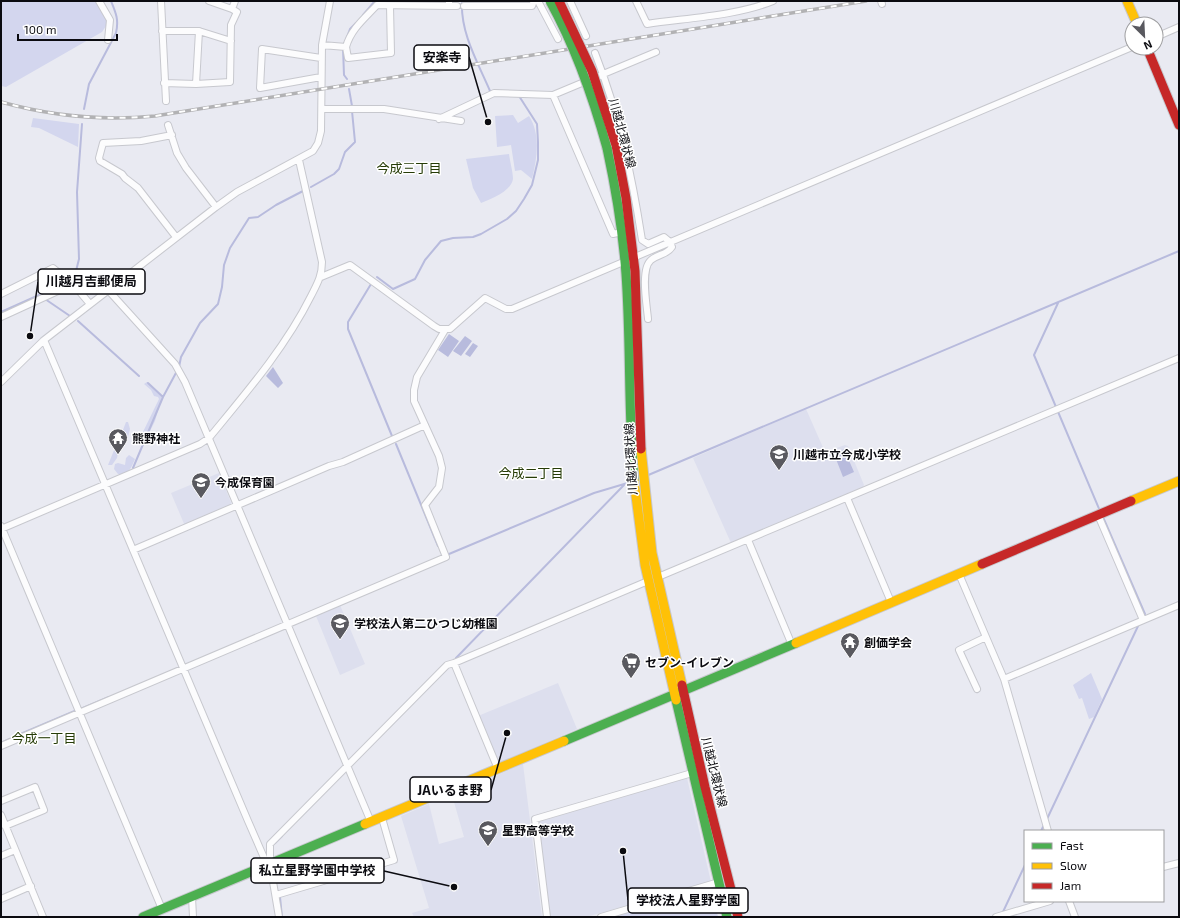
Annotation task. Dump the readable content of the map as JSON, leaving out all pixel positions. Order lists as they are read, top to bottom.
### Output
{
  "streets": {
    "main road": ["川越北環状線"]
  },
  "districts": ["今成三丁目", "今成二丁目", "今成一丁目"],
  "places": {
    "other": [
      "安楽寺",
      "川越月吉郵便局",
      "JAいるま野",
      "学校法人星野学園",
      "私立星野学園中学校"
    ],
    "temple": ["熊野神社", "創価学会"],
    "school or university": [
      "川越市立今成小学校",
      "今成保育園",
      "学校法人第二ひつじ幼稚園",
      "星野高等学校"
    ],
    "supermarket": ["セブン-イレブン"]
  },
  "legend": ["Fast", "Slow", "Jam"],
  "scale_bar": "100 m",
  "north": "bottom right"
}
